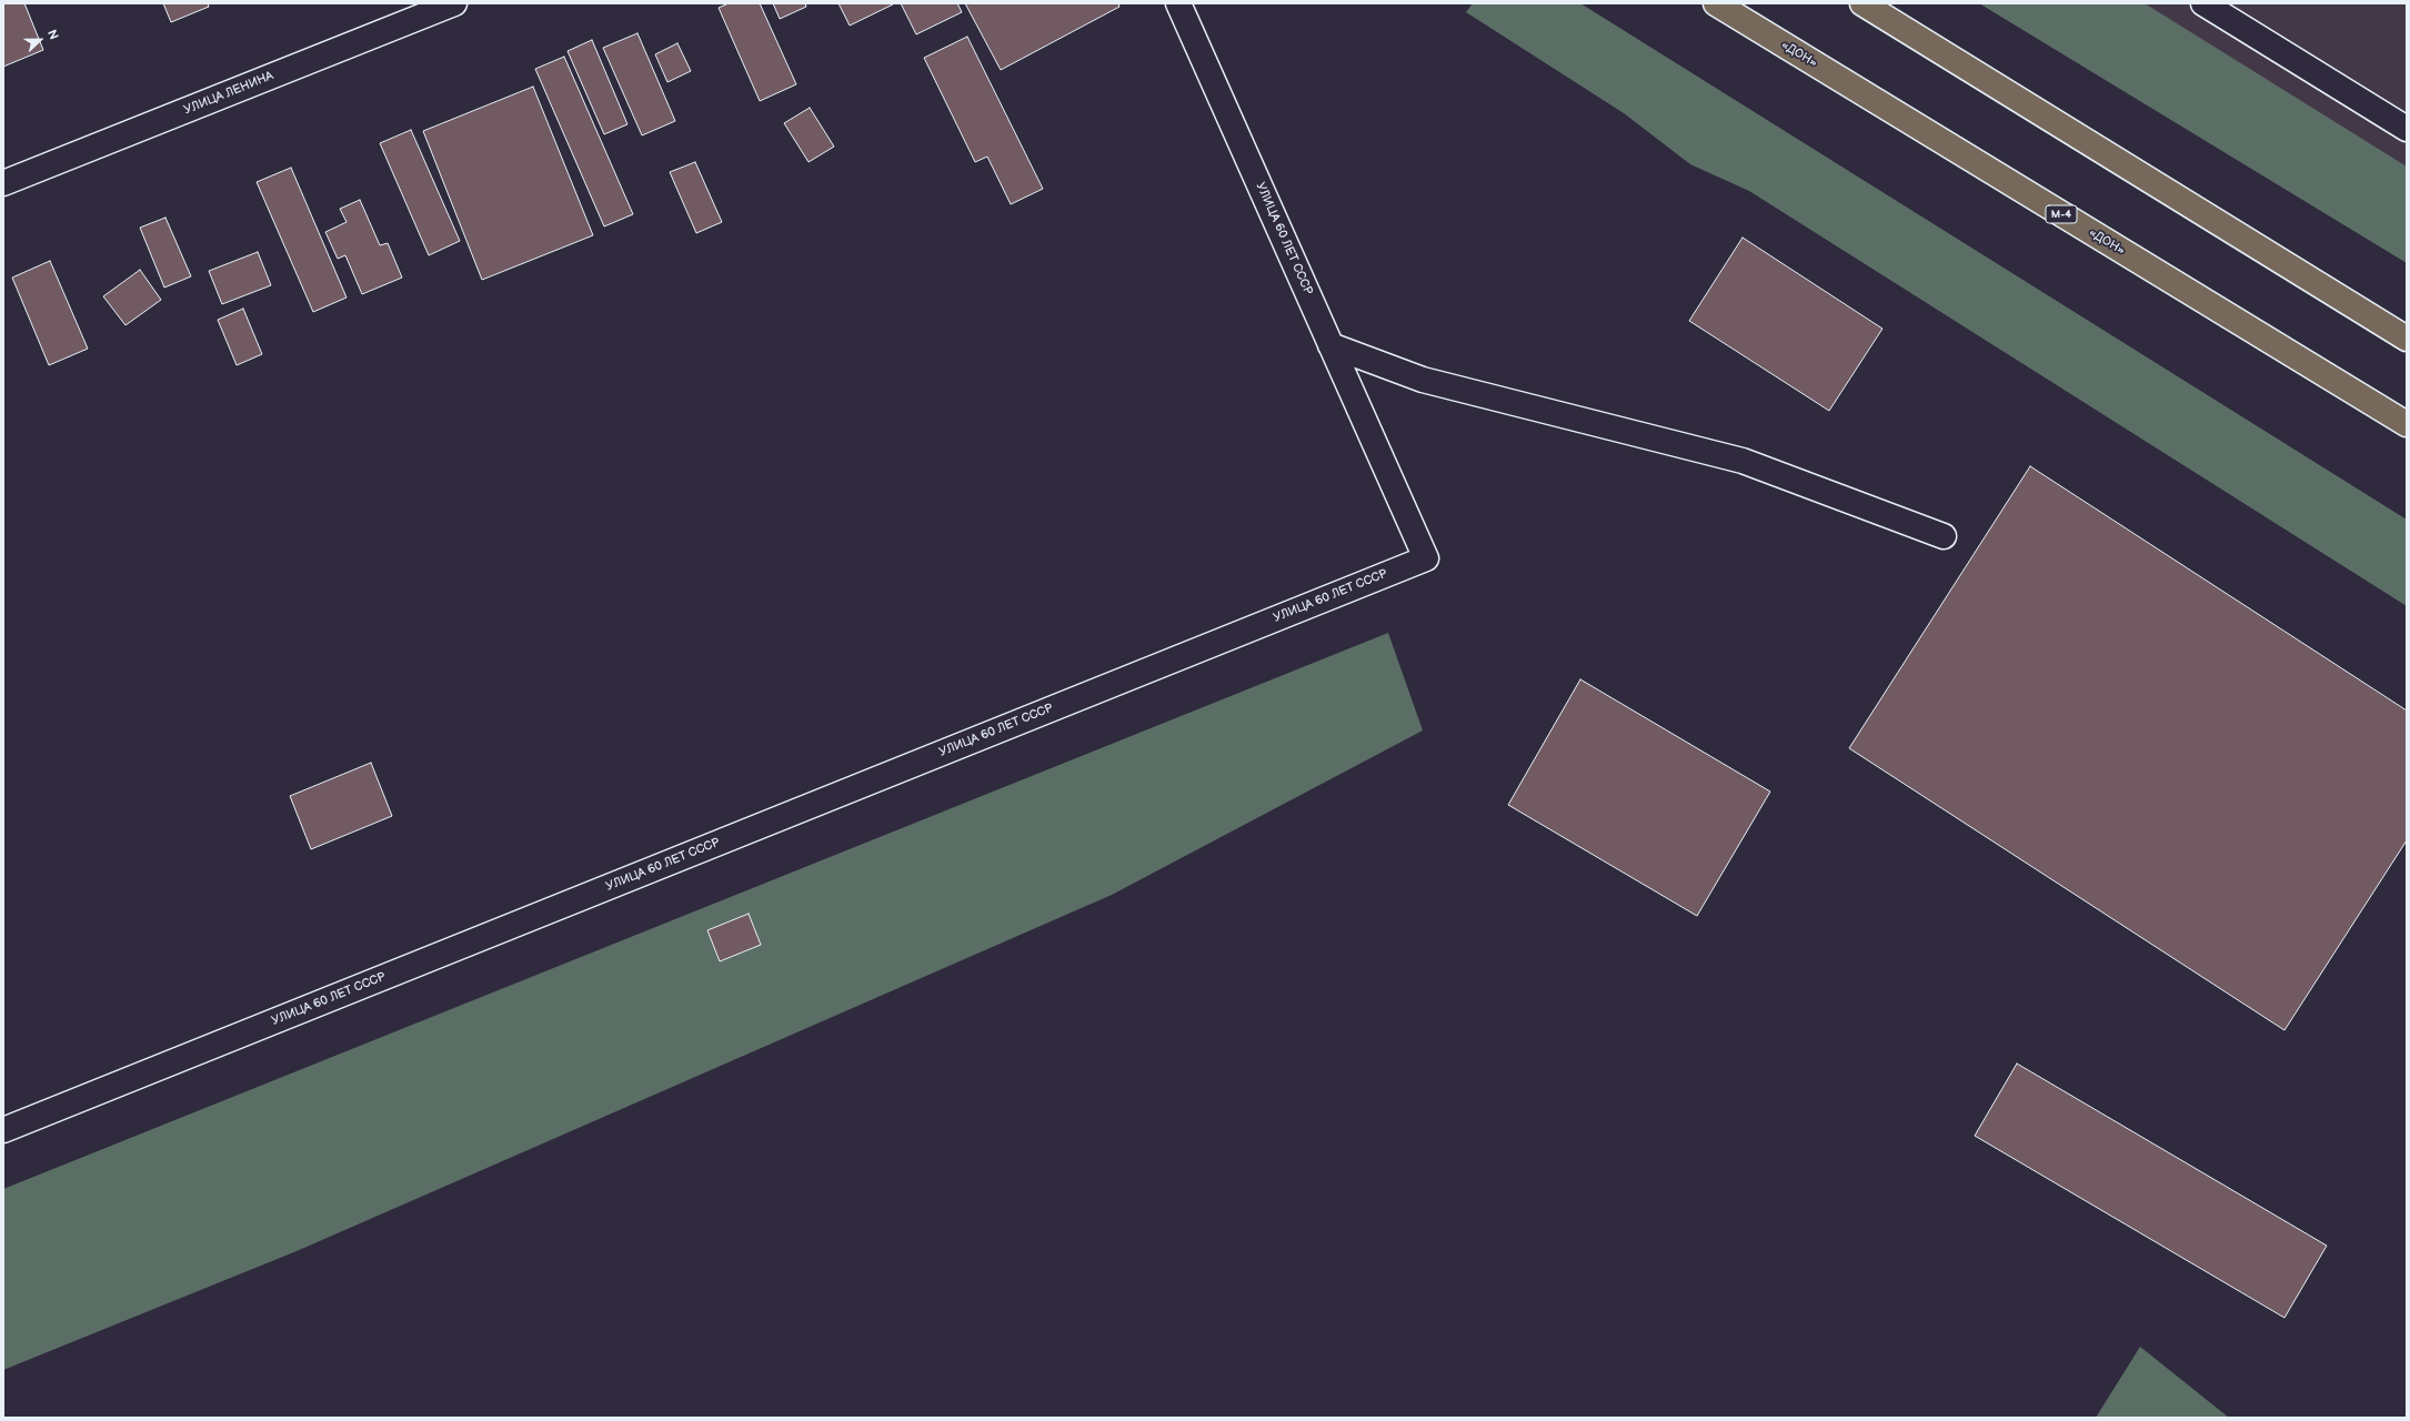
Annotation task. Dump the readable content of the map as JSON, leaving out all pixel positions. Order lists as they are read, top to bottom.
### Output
{
  "streets": {
    "highway": ["«ДОН»", "М-4"],
    "street": ["УЛИЦА ЛЕНИНА", "УЛИЦА 60 ЛЕТ СССР"]
  },
  "north": "right"
}
